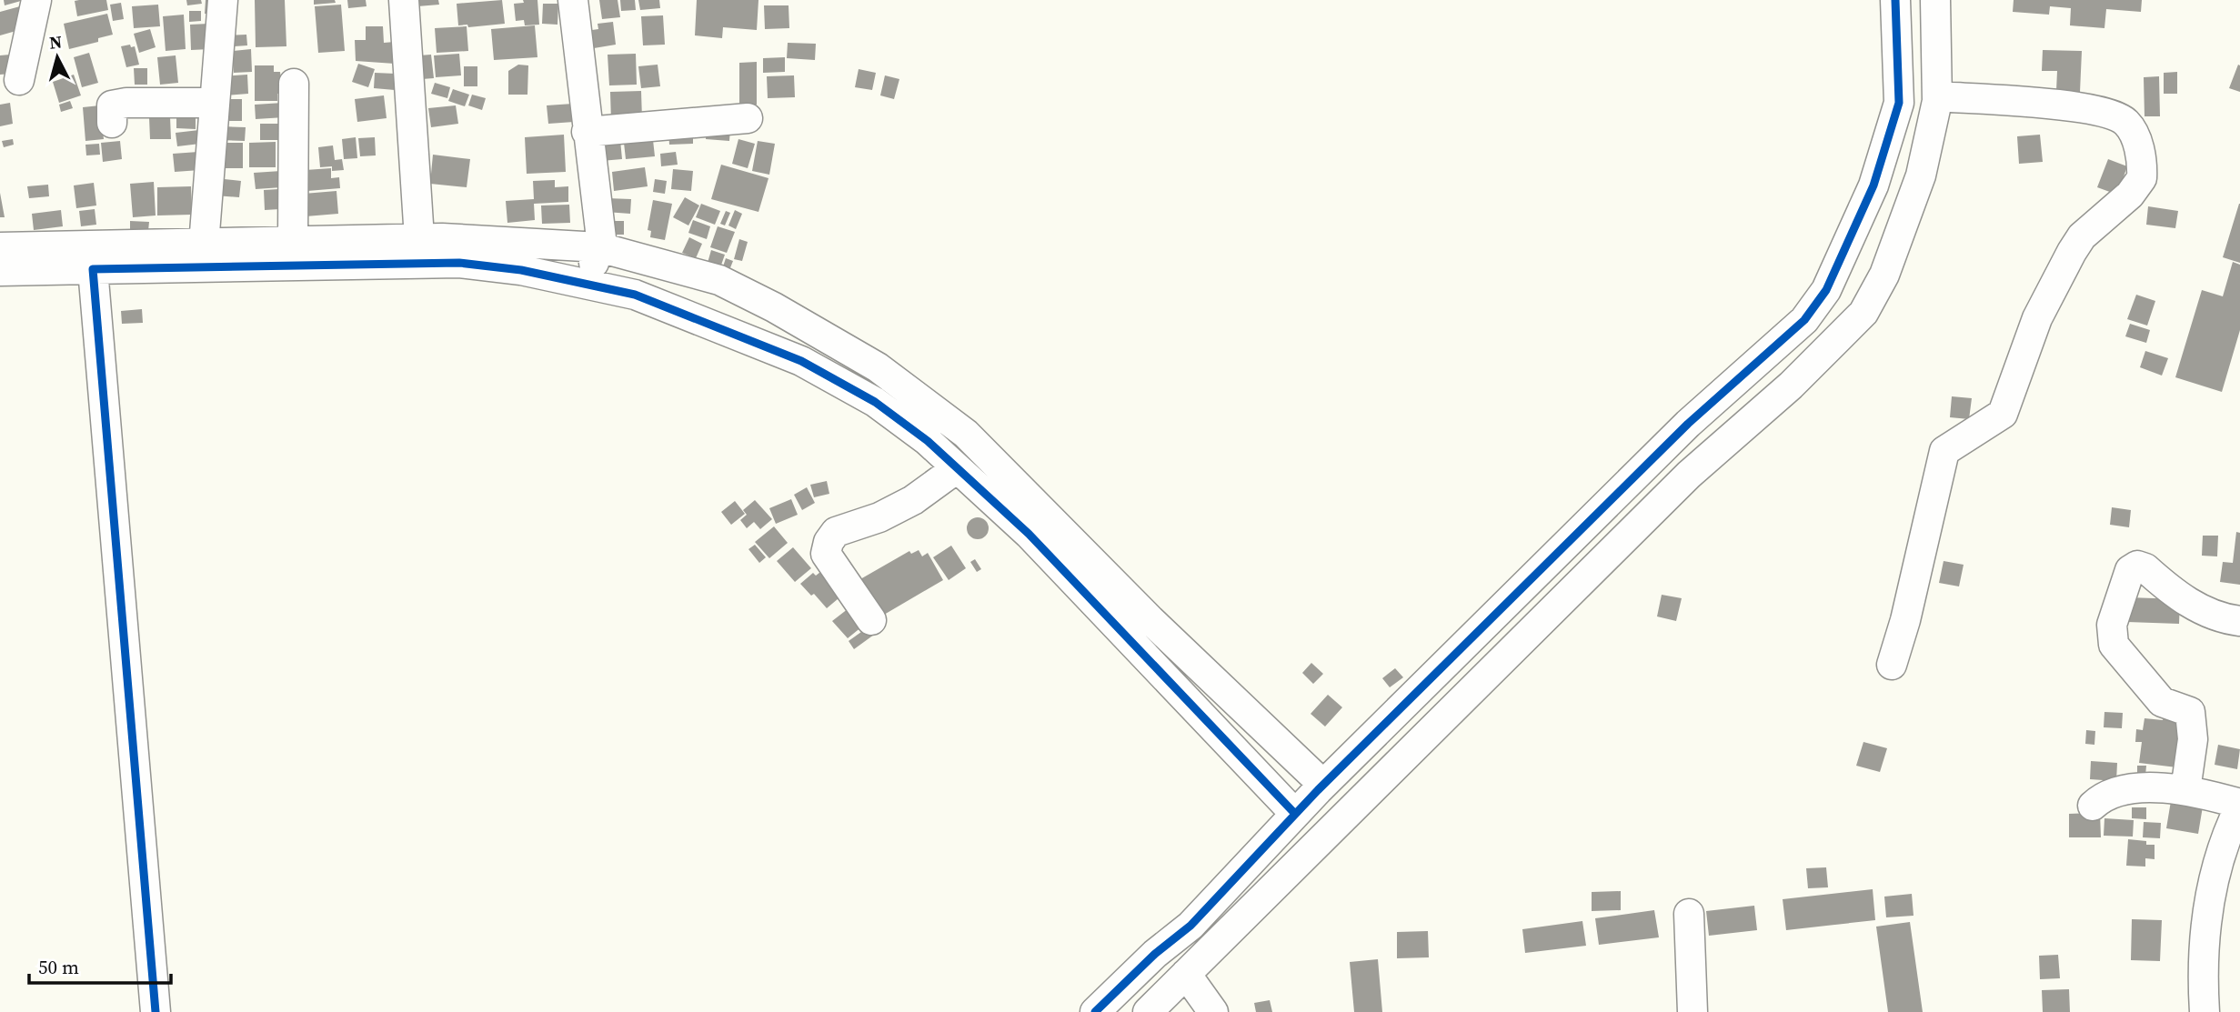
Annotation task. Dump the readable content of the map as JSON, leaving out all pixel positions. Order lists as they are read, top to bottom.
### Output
{
  "scale_bar": "50 m",
  "north": "top"
}
